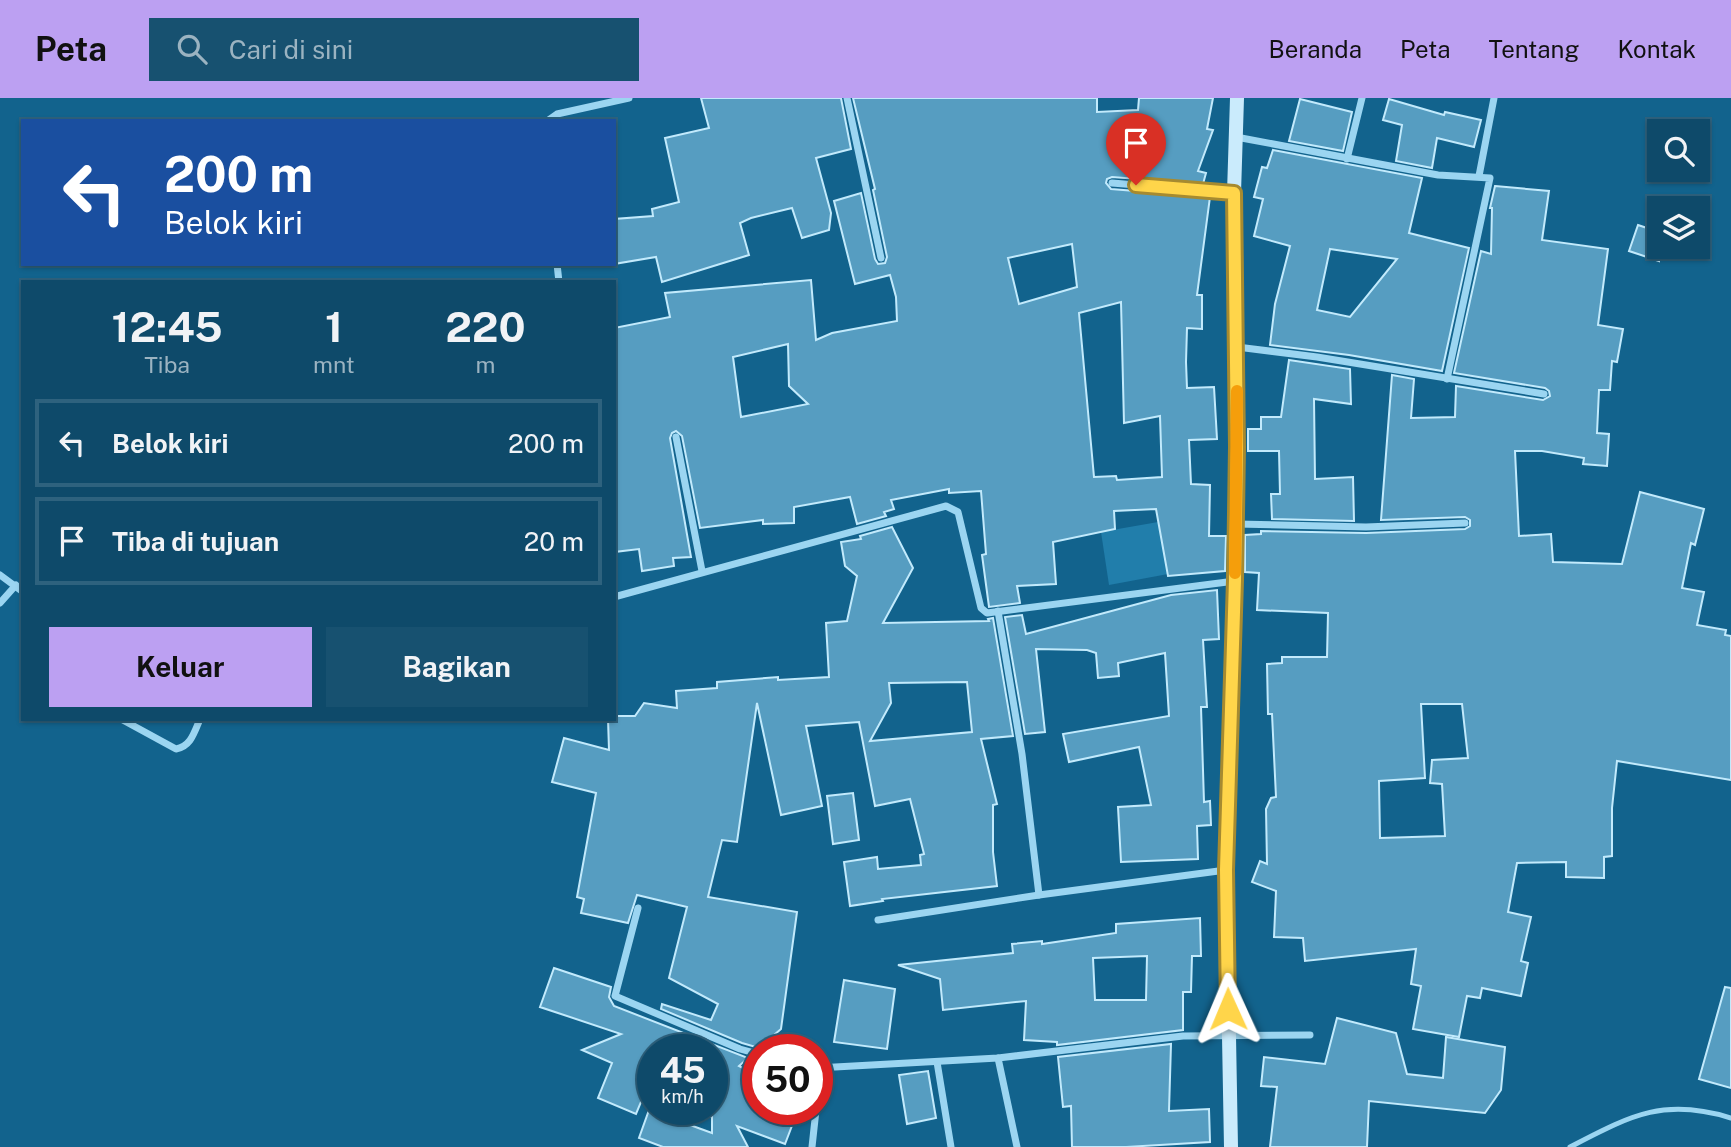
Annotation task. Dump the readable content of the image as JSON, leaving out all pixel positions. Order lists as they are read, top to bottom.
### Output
{
  "page": {
    "header": "Peta",
    "search": "Cari di sini",
    "nav": [
      "Beranda",
      "Peta",
      "Tentang",
      "Kontak"
    ],
    "turn": ["200 m", "Belok kiri"],
    "eta": [
      "12:45",
      "Tiba",
      "1",
      "mnt",
      "220",
      "m"
    ],
    "list": [
      {
        "name": "Belok kiri",
        "value": "200 m"
      },
      {
        "name": "Tiba di tujuan",
        "value": "20 m"
      }
    ],
    "buttons": ["Keluar", "Bagikan"],
    "speed": "45 km/h",
    "limit": "50"
  }
}
